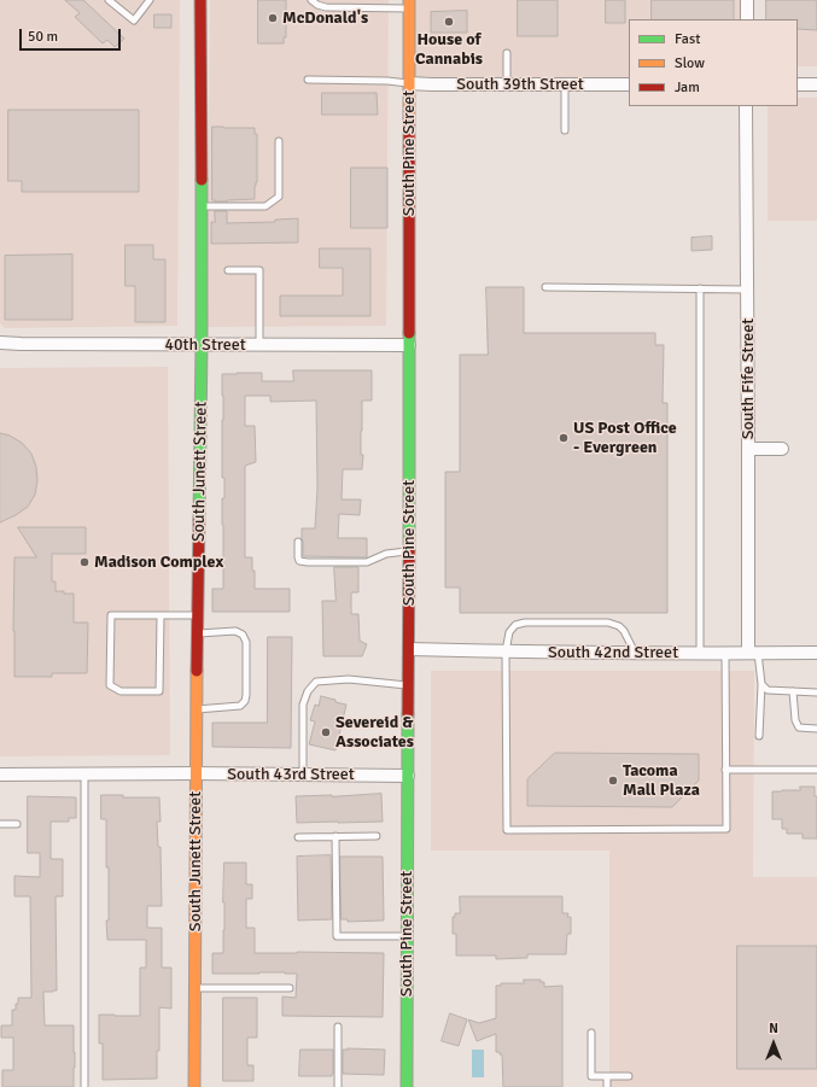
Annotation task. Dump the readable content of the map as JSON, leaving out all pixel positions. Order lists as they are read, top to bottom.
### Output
{
  "streets": {
    "street": [
      "South 39th Street",
      "South Pine Street",
      "40th Street",
      "South Fife Street",
      "South Junett Street",
      "South 42nd Street",
      "South 43rd Street"
    ]
  },
  "crossings": [
    ["South 39th Street", "South Pine Street"],
    ["South Pine Street", "40th Street"],
    ["South Pine Street", "South 42nd Street"],
    ["South Pine Street", "South 43rd Street"],
    ["40th Street", "South Junett Street"],
    ["South Fife Street", "South 42nd Street"],
    ["South Junett Street", "South 43rd Street"]
  ],
  "places": [
    "McDonald's",
    "House of Cannabis",
    "US Post Office - Evergreen",
    "Madison Complex",
    "Severeid & Associates",
    "Tacoma Mall Plaza"
  ],
  "legend": ["Fast", "Slow", "Jam"],
  "scale_bar": "50 m",
  "north": "top"
}
